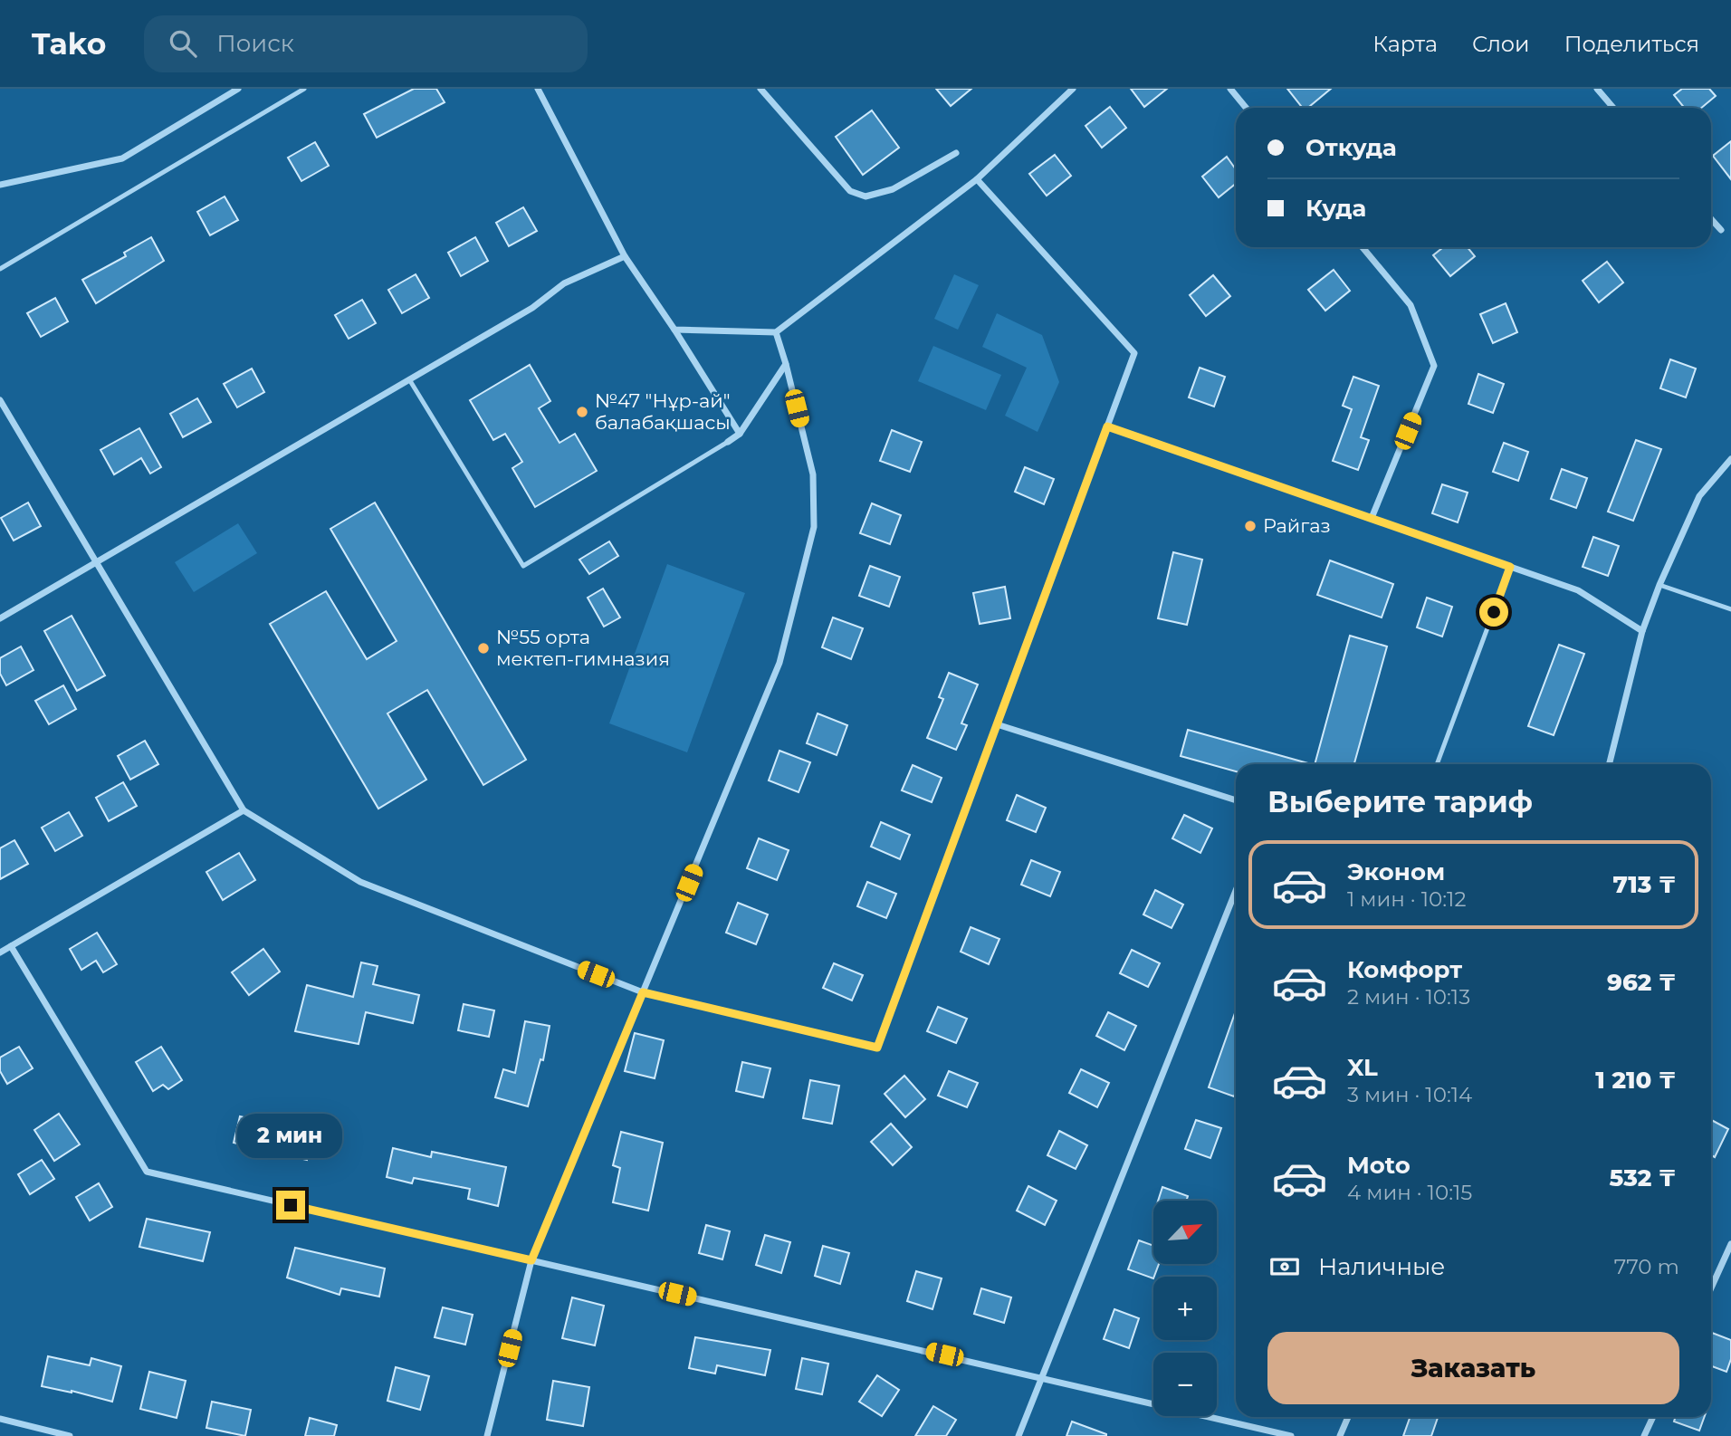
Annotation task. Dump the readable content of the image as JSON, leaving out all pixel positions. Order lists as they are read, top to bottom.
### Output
{
  "places": ["№47 \"Нұр-ай\" балабақшасы", "Райгаз", "№55 орта мектеп-гимназия"],
  "north": "top right",
  "page": {
    "header": "Tako",
    "search": "Поиск",
    "nav": ["Карта", "Слои", "Поделиться"],
    "banner": ["Откуда", "Куда"],
    "heading": "Выберите тариф",
    "list": [
      {
        "name": "Эконом",
        "note": "1 мин · 10:12",
        "value": "713 ₸"
      },
      {
        "name": "Комфорт",
        "note": "2 мин · 10:13",
        "value": "962 ₸"
      },
      {
        "name": "XL",
        "note": "3 мин · 10:14",
        "value": "1 210 ₸"
      },
      {
        "name": "Moto",
        "note": "4 мин · 10:15",
        "value": "532 ₸"
      }
    ],
    "bubble": "2 мин",
    "map_buttons": ["+", "−"],
    "pay": ["Наличные", "770 m"],
    "buttons": "Заказать"
  }
}
